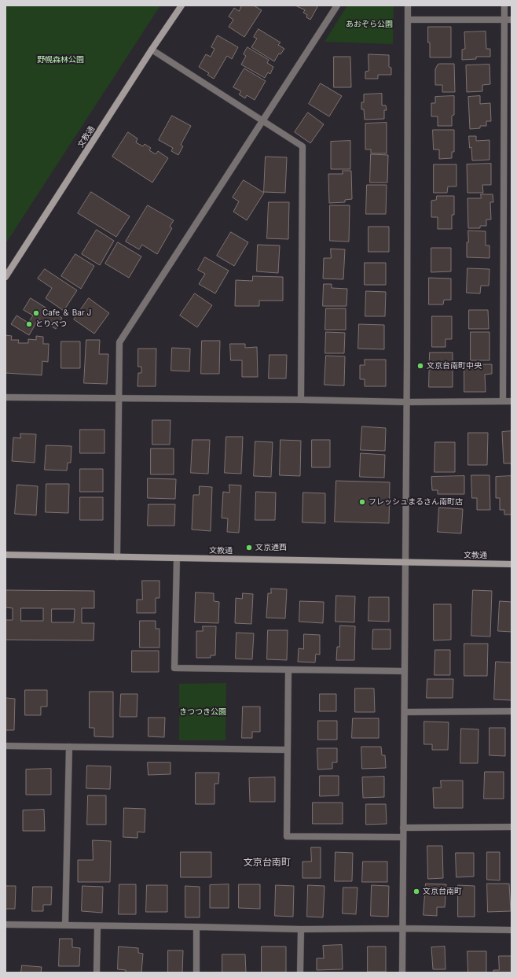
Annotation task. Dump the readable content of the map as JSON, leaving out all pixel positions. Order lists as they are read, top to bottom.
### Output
{
  "streets": {
    "street": ["文教通"]
  },
  "districts": ["文京台南町"],
  "parks": ["あおぞら公園", "野幌森林公園", "きつつき公園"],
  "places": [
    "Cafe ＆ Bar J",
    "とりぺつ",
    "文京台南町中央",
    "フレッシュまるさん南町店",
    "文京通西",
    "文京台南町"
  ]
}
